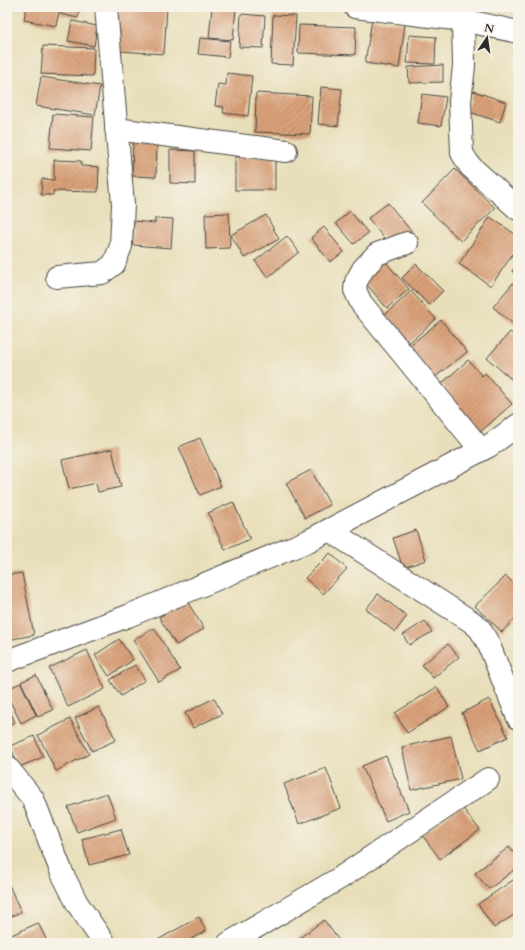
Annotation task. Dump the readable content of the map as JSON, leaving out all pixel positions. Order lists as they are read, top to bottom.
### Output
{
  "north": "top"
}
